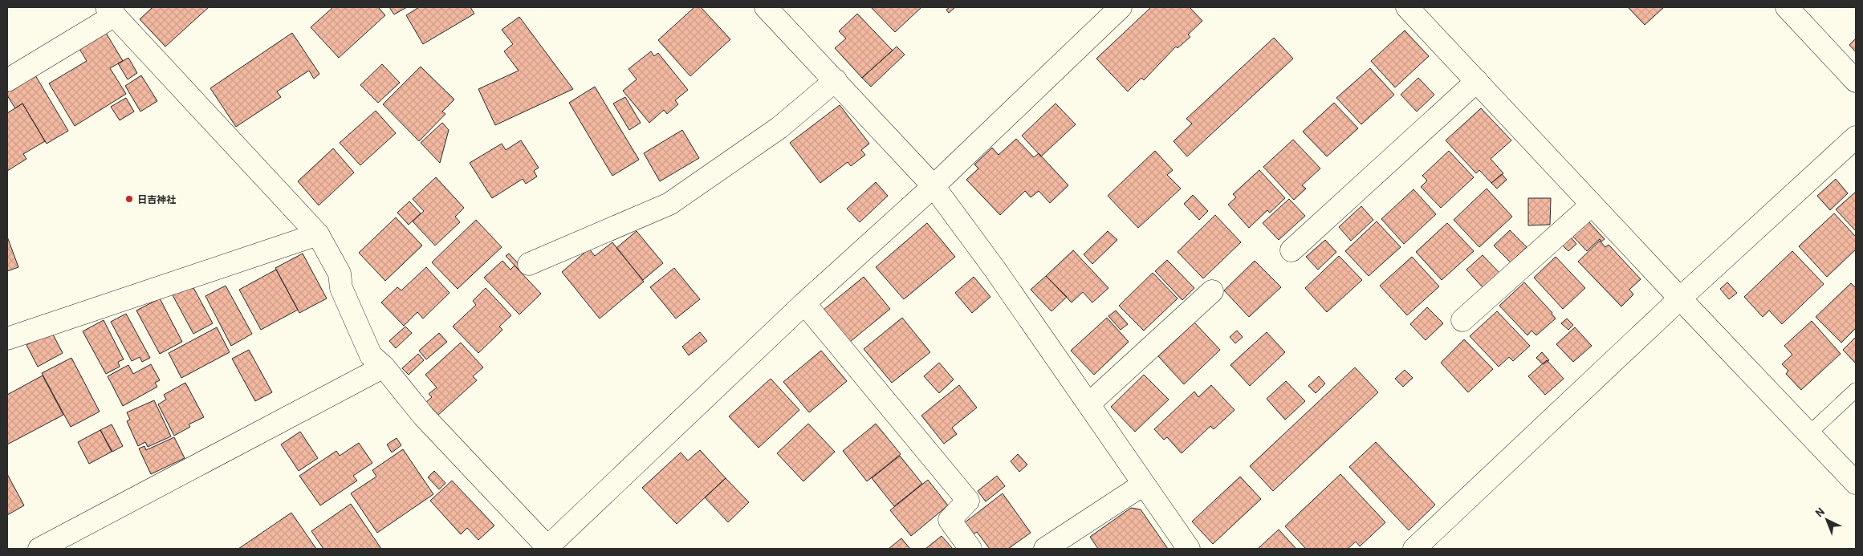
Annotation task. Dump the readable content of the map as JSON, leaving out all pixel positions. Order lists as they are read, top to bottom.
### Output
{
  "places": ["日吉神社"],
  "north": "top left"
}
